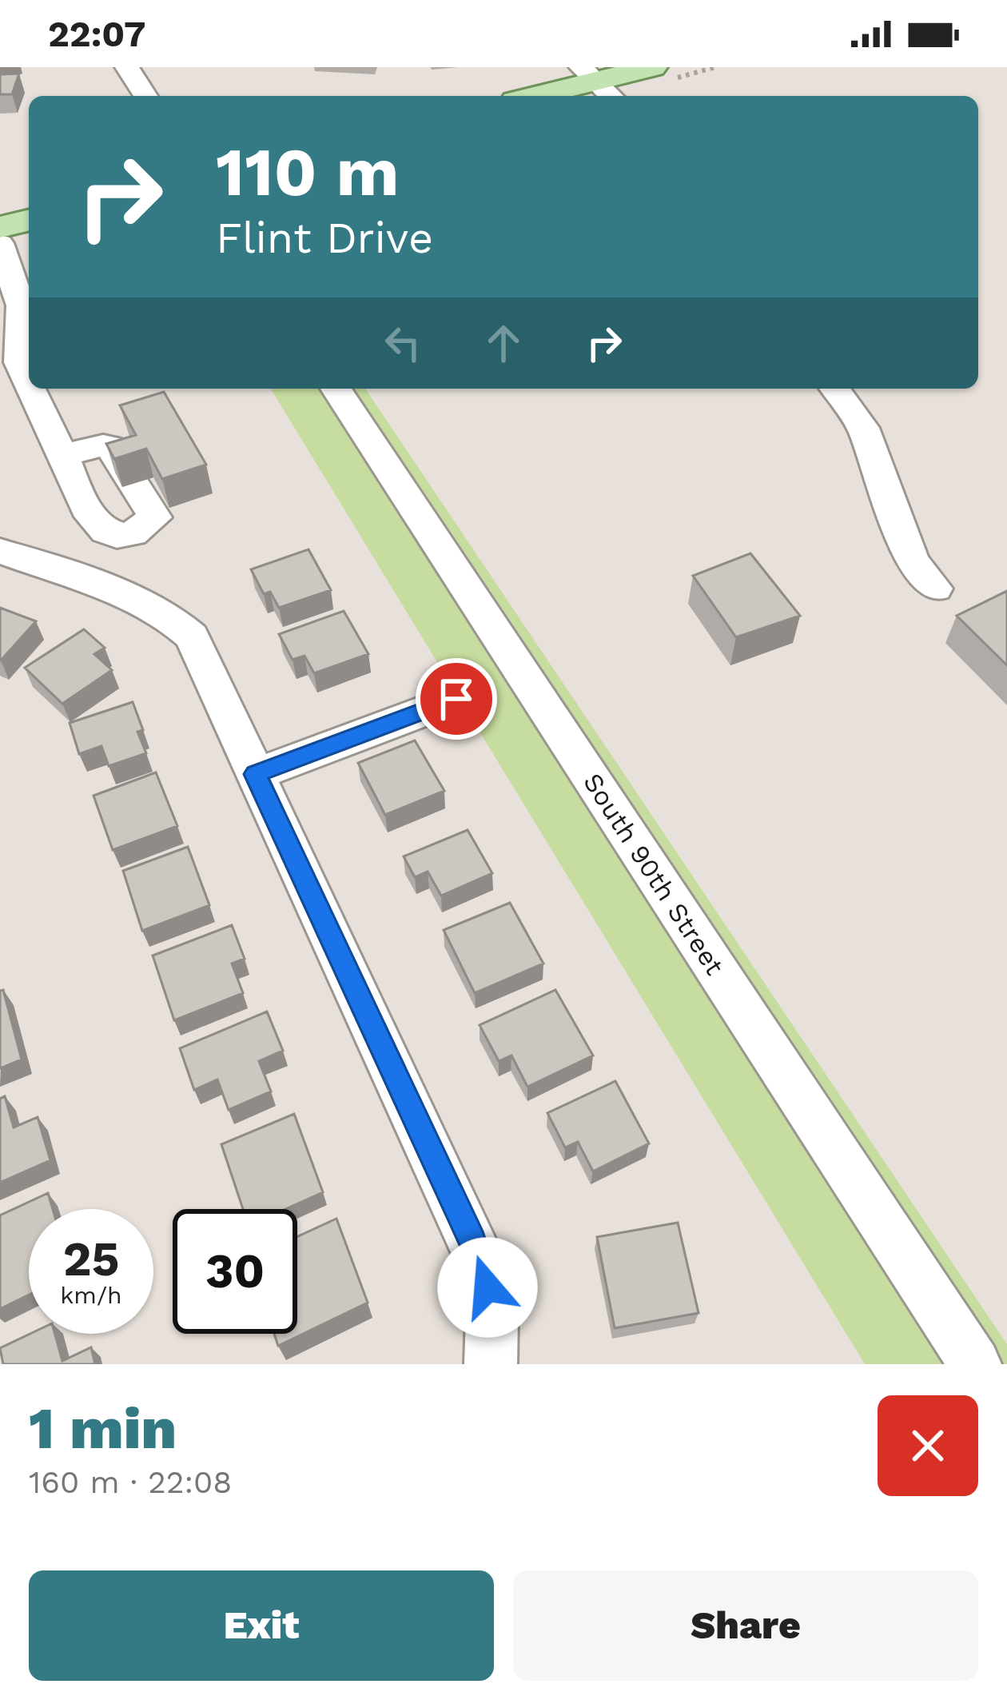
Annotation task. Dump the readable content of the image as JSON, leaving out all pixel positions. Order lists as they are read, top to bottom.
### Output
{
  "streets": {
    "street": ["South 90th Street"]
  },
  "page": {
    "status": "22:07",
    "turn": ["110 m", "Flint Drive"],
    "speed": "25 km/h",
    "limit": "30",
    "heading": ["1 min", "160 m · 22:08"],
    "buttons": ["Exit", "Share"]
  }
}
